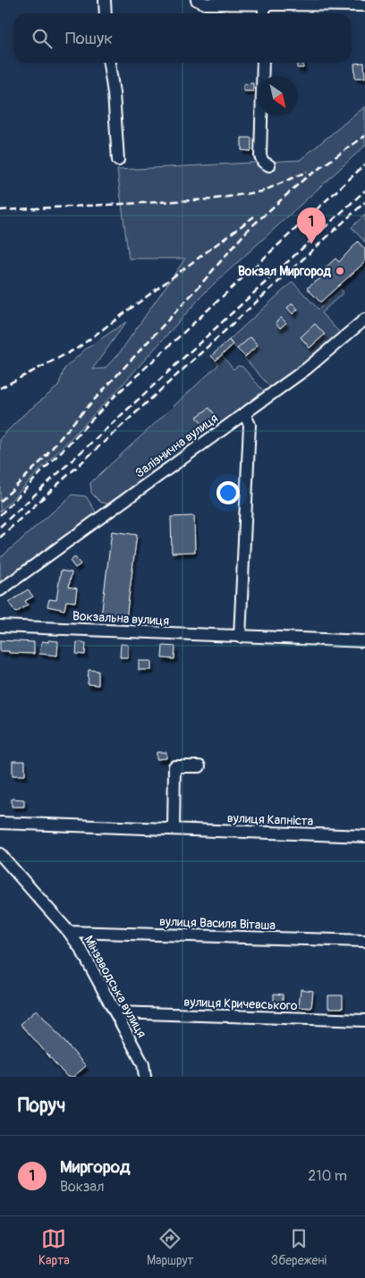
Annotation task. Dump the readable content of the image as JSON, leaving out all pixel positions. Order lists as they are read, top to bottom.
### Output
{
  "streets": {
    "street": [
      "Залізнична вулиця",
      "Вокзальна вулиця",
      "вулиця Капніста",
      "вулиця Василя Віташа",
      "Мінзаводська вулиця",
      "вулиця Кричевського"
    ]
  },
  "crossings": [
    ["вулиця Василя Віташа", "Мінзаводська вулиця"],
    ["Мінзаводська вулиця", "вулиця Кричевського"]
  ],
  "places": ["Вокзал Миргород"],
  "north": "bottom right",
  "page": {
    "search": "Пошук",
    "pins": "1",
    "heading": "Поруч",
    "list": [
      {
        "mark": "1",
        "name": "Миргород",
        "note": "Вокзал",
        "value": "210 m"
      }
    ],
    "nav": ["Карта", "Маршрут", "Збережені"]
  }
}
